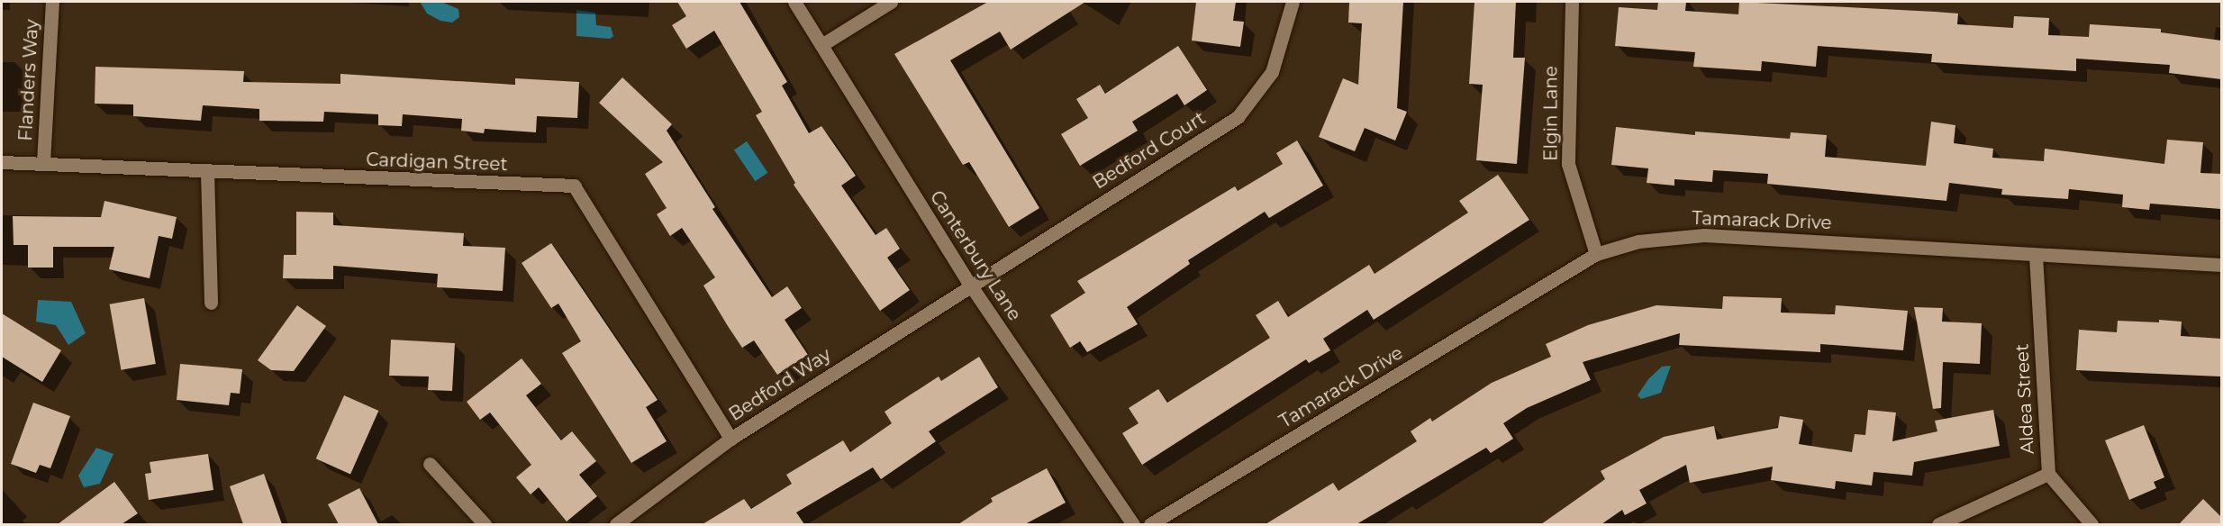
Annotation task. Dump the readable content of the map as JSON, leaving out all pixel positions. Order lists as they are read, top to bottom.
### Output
{
  "streets": {
    "street": [
      "Flanders Way",
      "Elgin Lane",
      "Bedford Court",
      "Cardigan Street",
      "Tamarack Drive",
      "Canterbury Lane",
      "Bedford Way",
      "Aldea Street"
    ]
  },
  "crossings": [
    ["Flanders Way", "Cardigan Street"],
    ["Elgin Lane", "Tamarack Drive"],
    ["Bedford Court", "Canterbury Lane"],
    ["Bedford Court", "Bedford Way"],
    ["Cardigan Street", "Bedford Way"],
    ["Tamarack Drive", "Aldea Street"],
    ["Canterbury Lane", "Bedford Way"]
  ]
}
